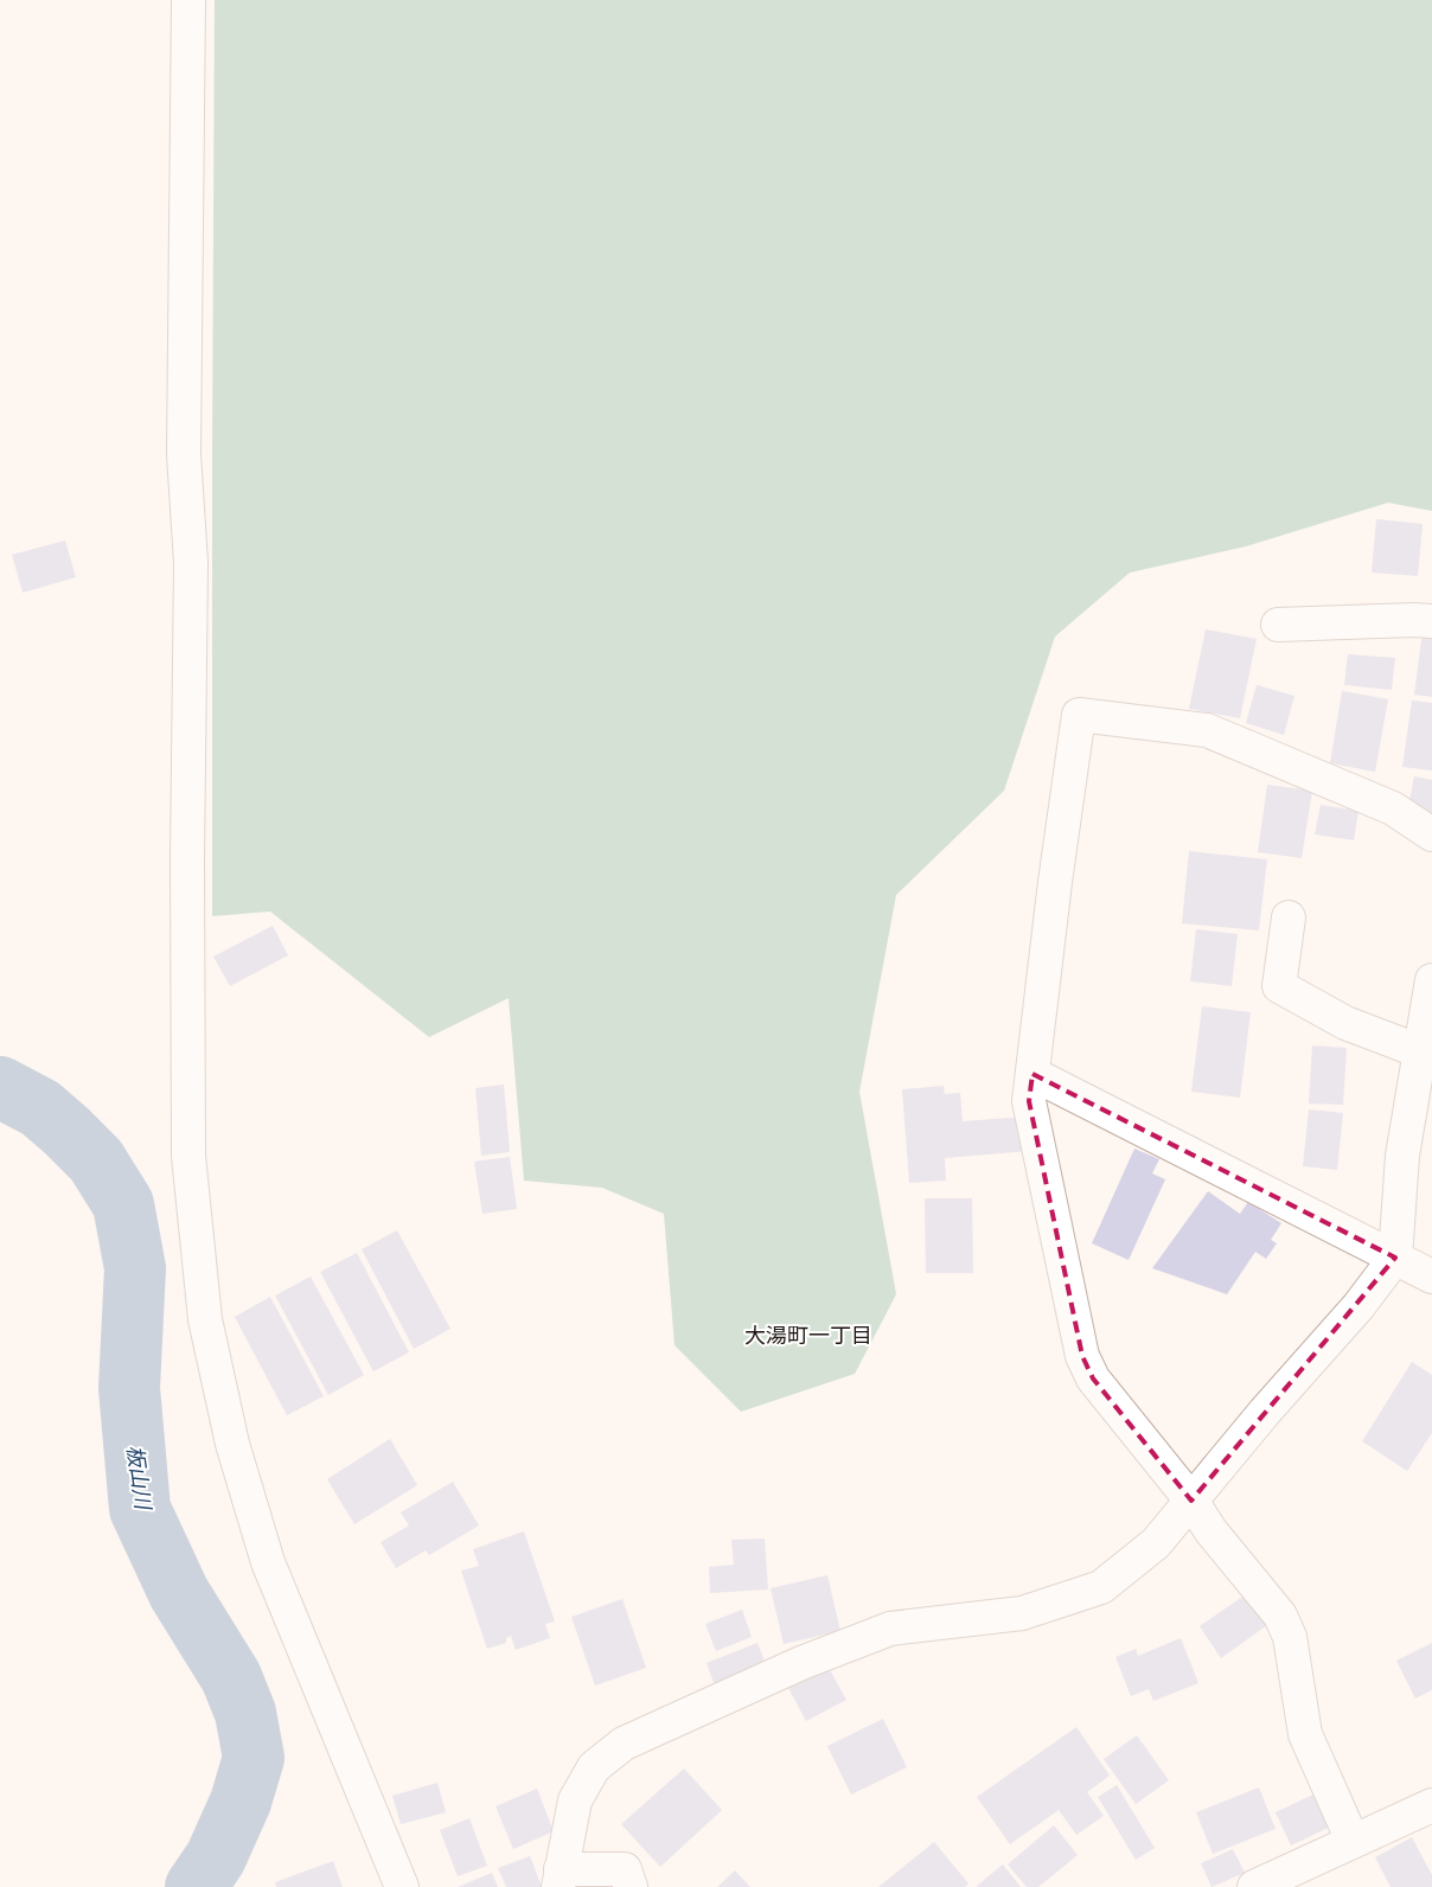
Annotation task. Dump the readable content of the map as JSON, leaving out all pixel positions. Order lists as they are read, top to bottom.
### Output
{
  "districts": ["大湯町一丁目"],
  "water": ["板山川"]
}
